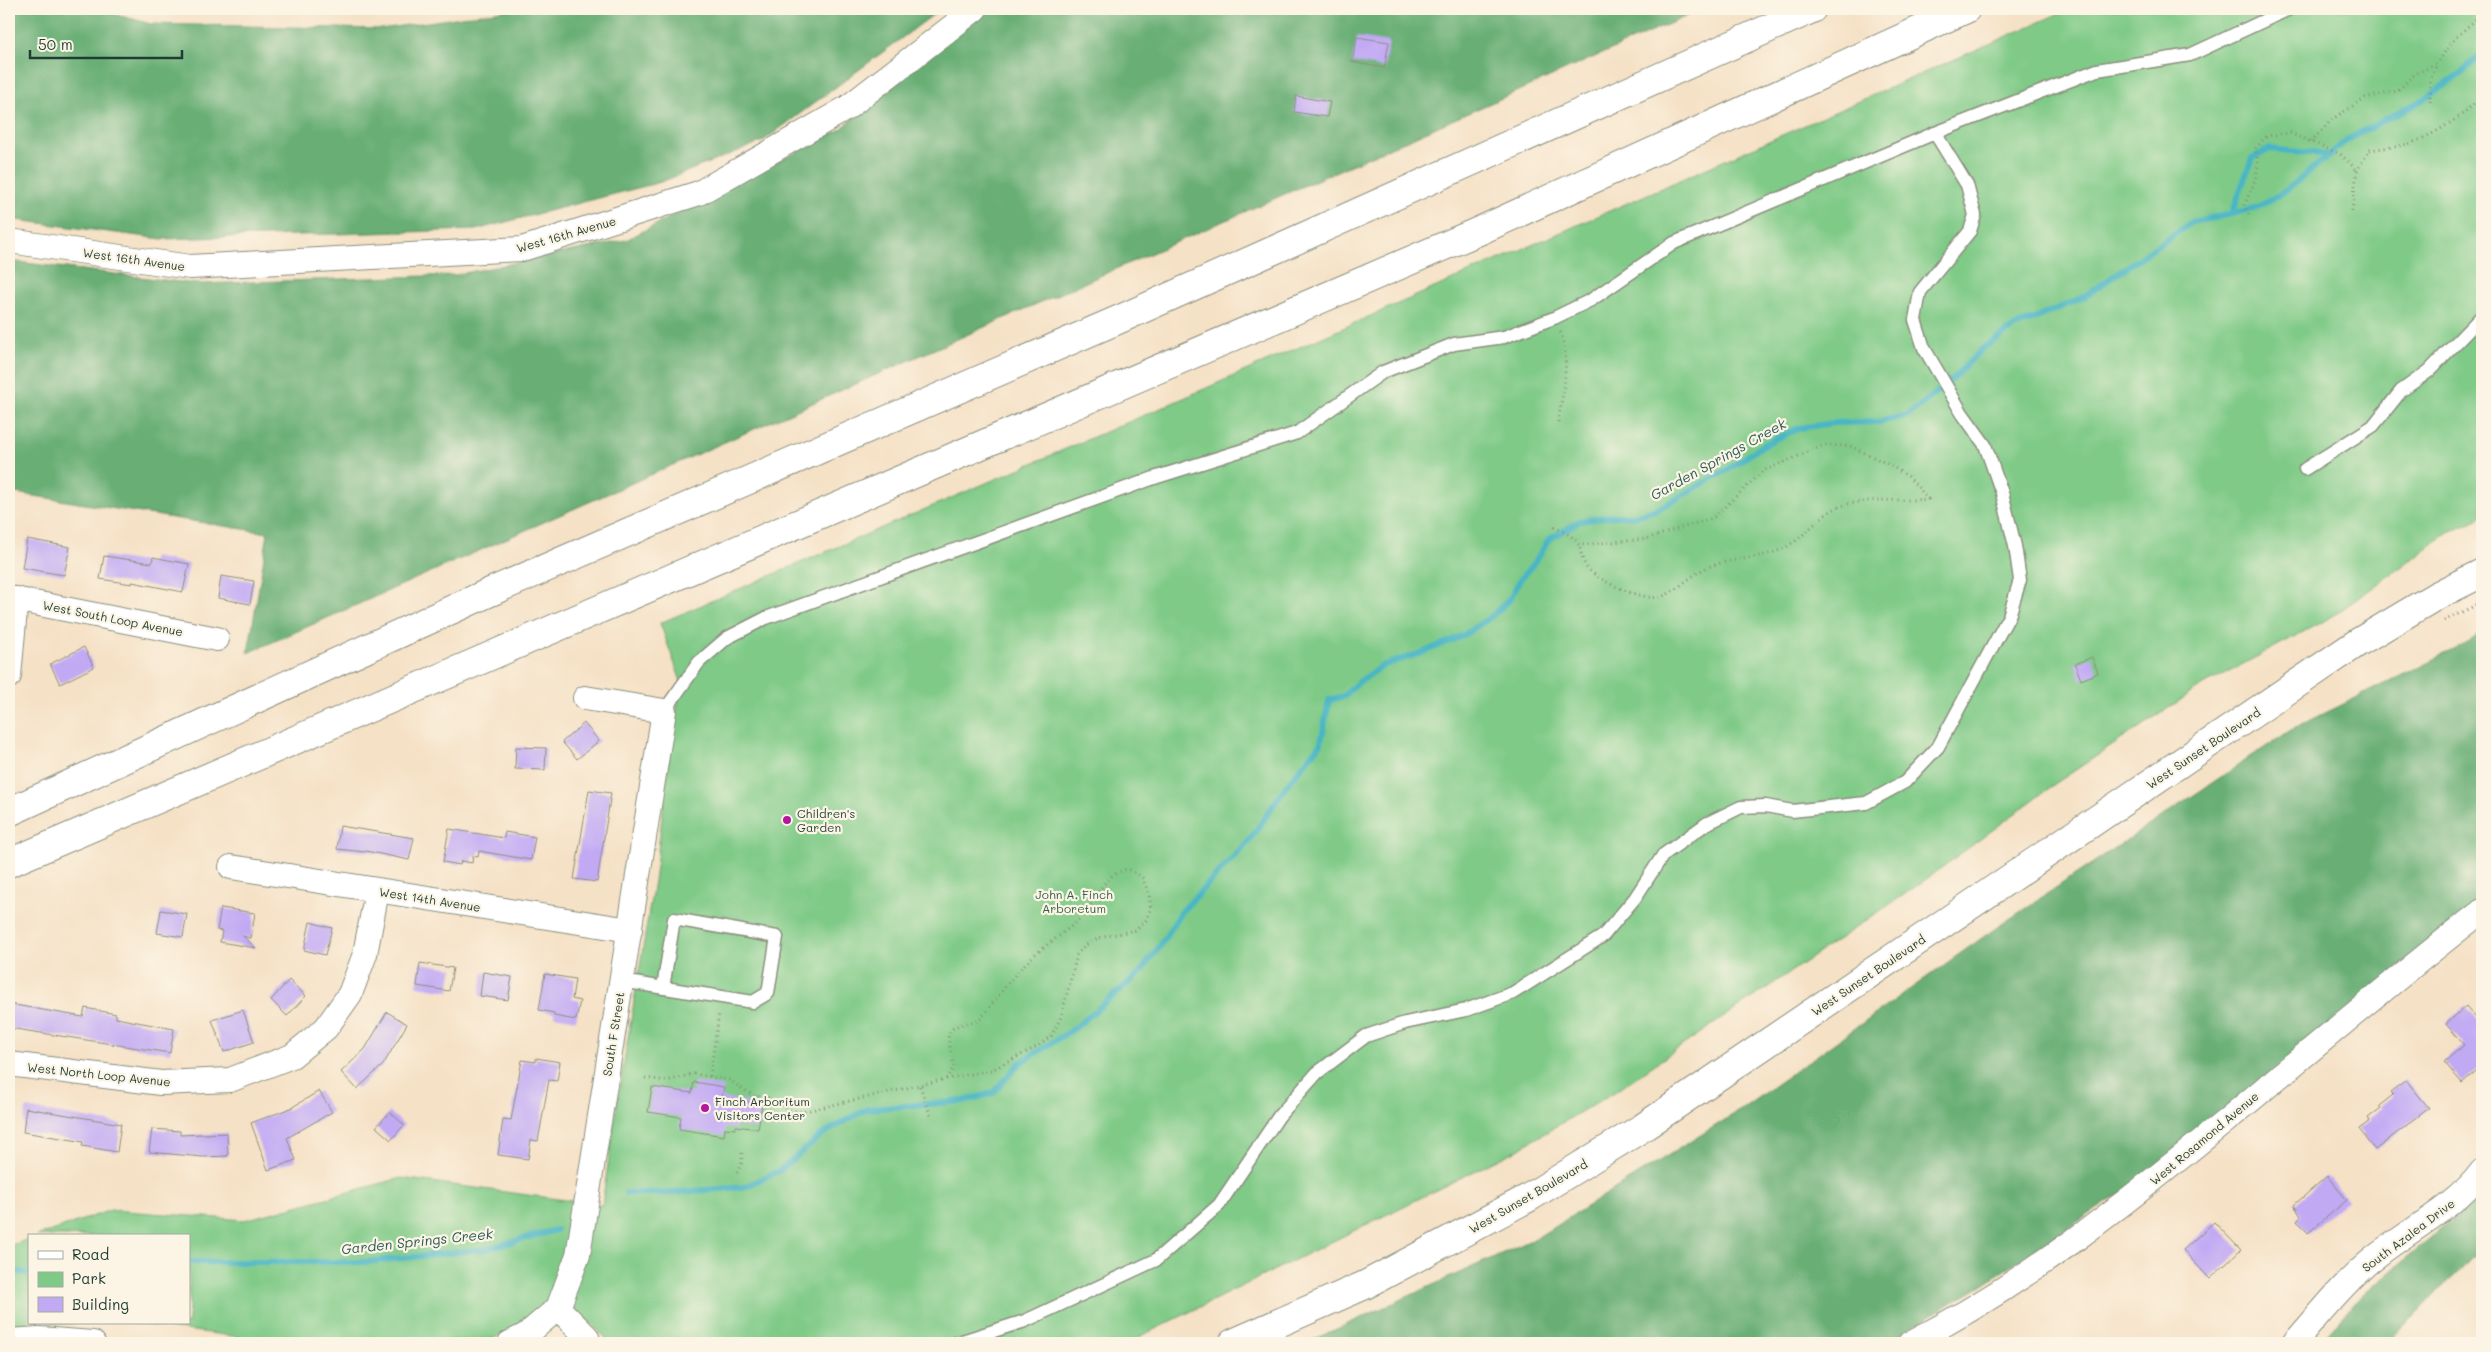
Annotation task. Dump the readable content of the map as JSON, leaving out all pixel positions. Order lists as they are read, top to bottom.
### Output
{
  "streets": {
    "main road": ["West Sunset Boulevard"],
    "street": [
      "West 16th Avenue",
      "West South Loop Avenue",
      "West 14th Avenue",
      "South F Street",
      "West North Loop Avenue",
      "West Rosamond Avenue",
      "South Azalea Drive"
    ]
  },
  "crossings": [
    ["West 14th Avenue", "South F Street"],
    ["West 14th Avenue", "West North Loop Avenue"]
  ],
  "water": ["Garden Springs Creek"],
  "parks": ["John A. Finch Arboretum"],
  "places": ["Children's Garden", "Finch Arboritum Visitors Center"],
  "legend": ["Road", "Park", "Building"],
  "scale_bar": "50 m"
}
